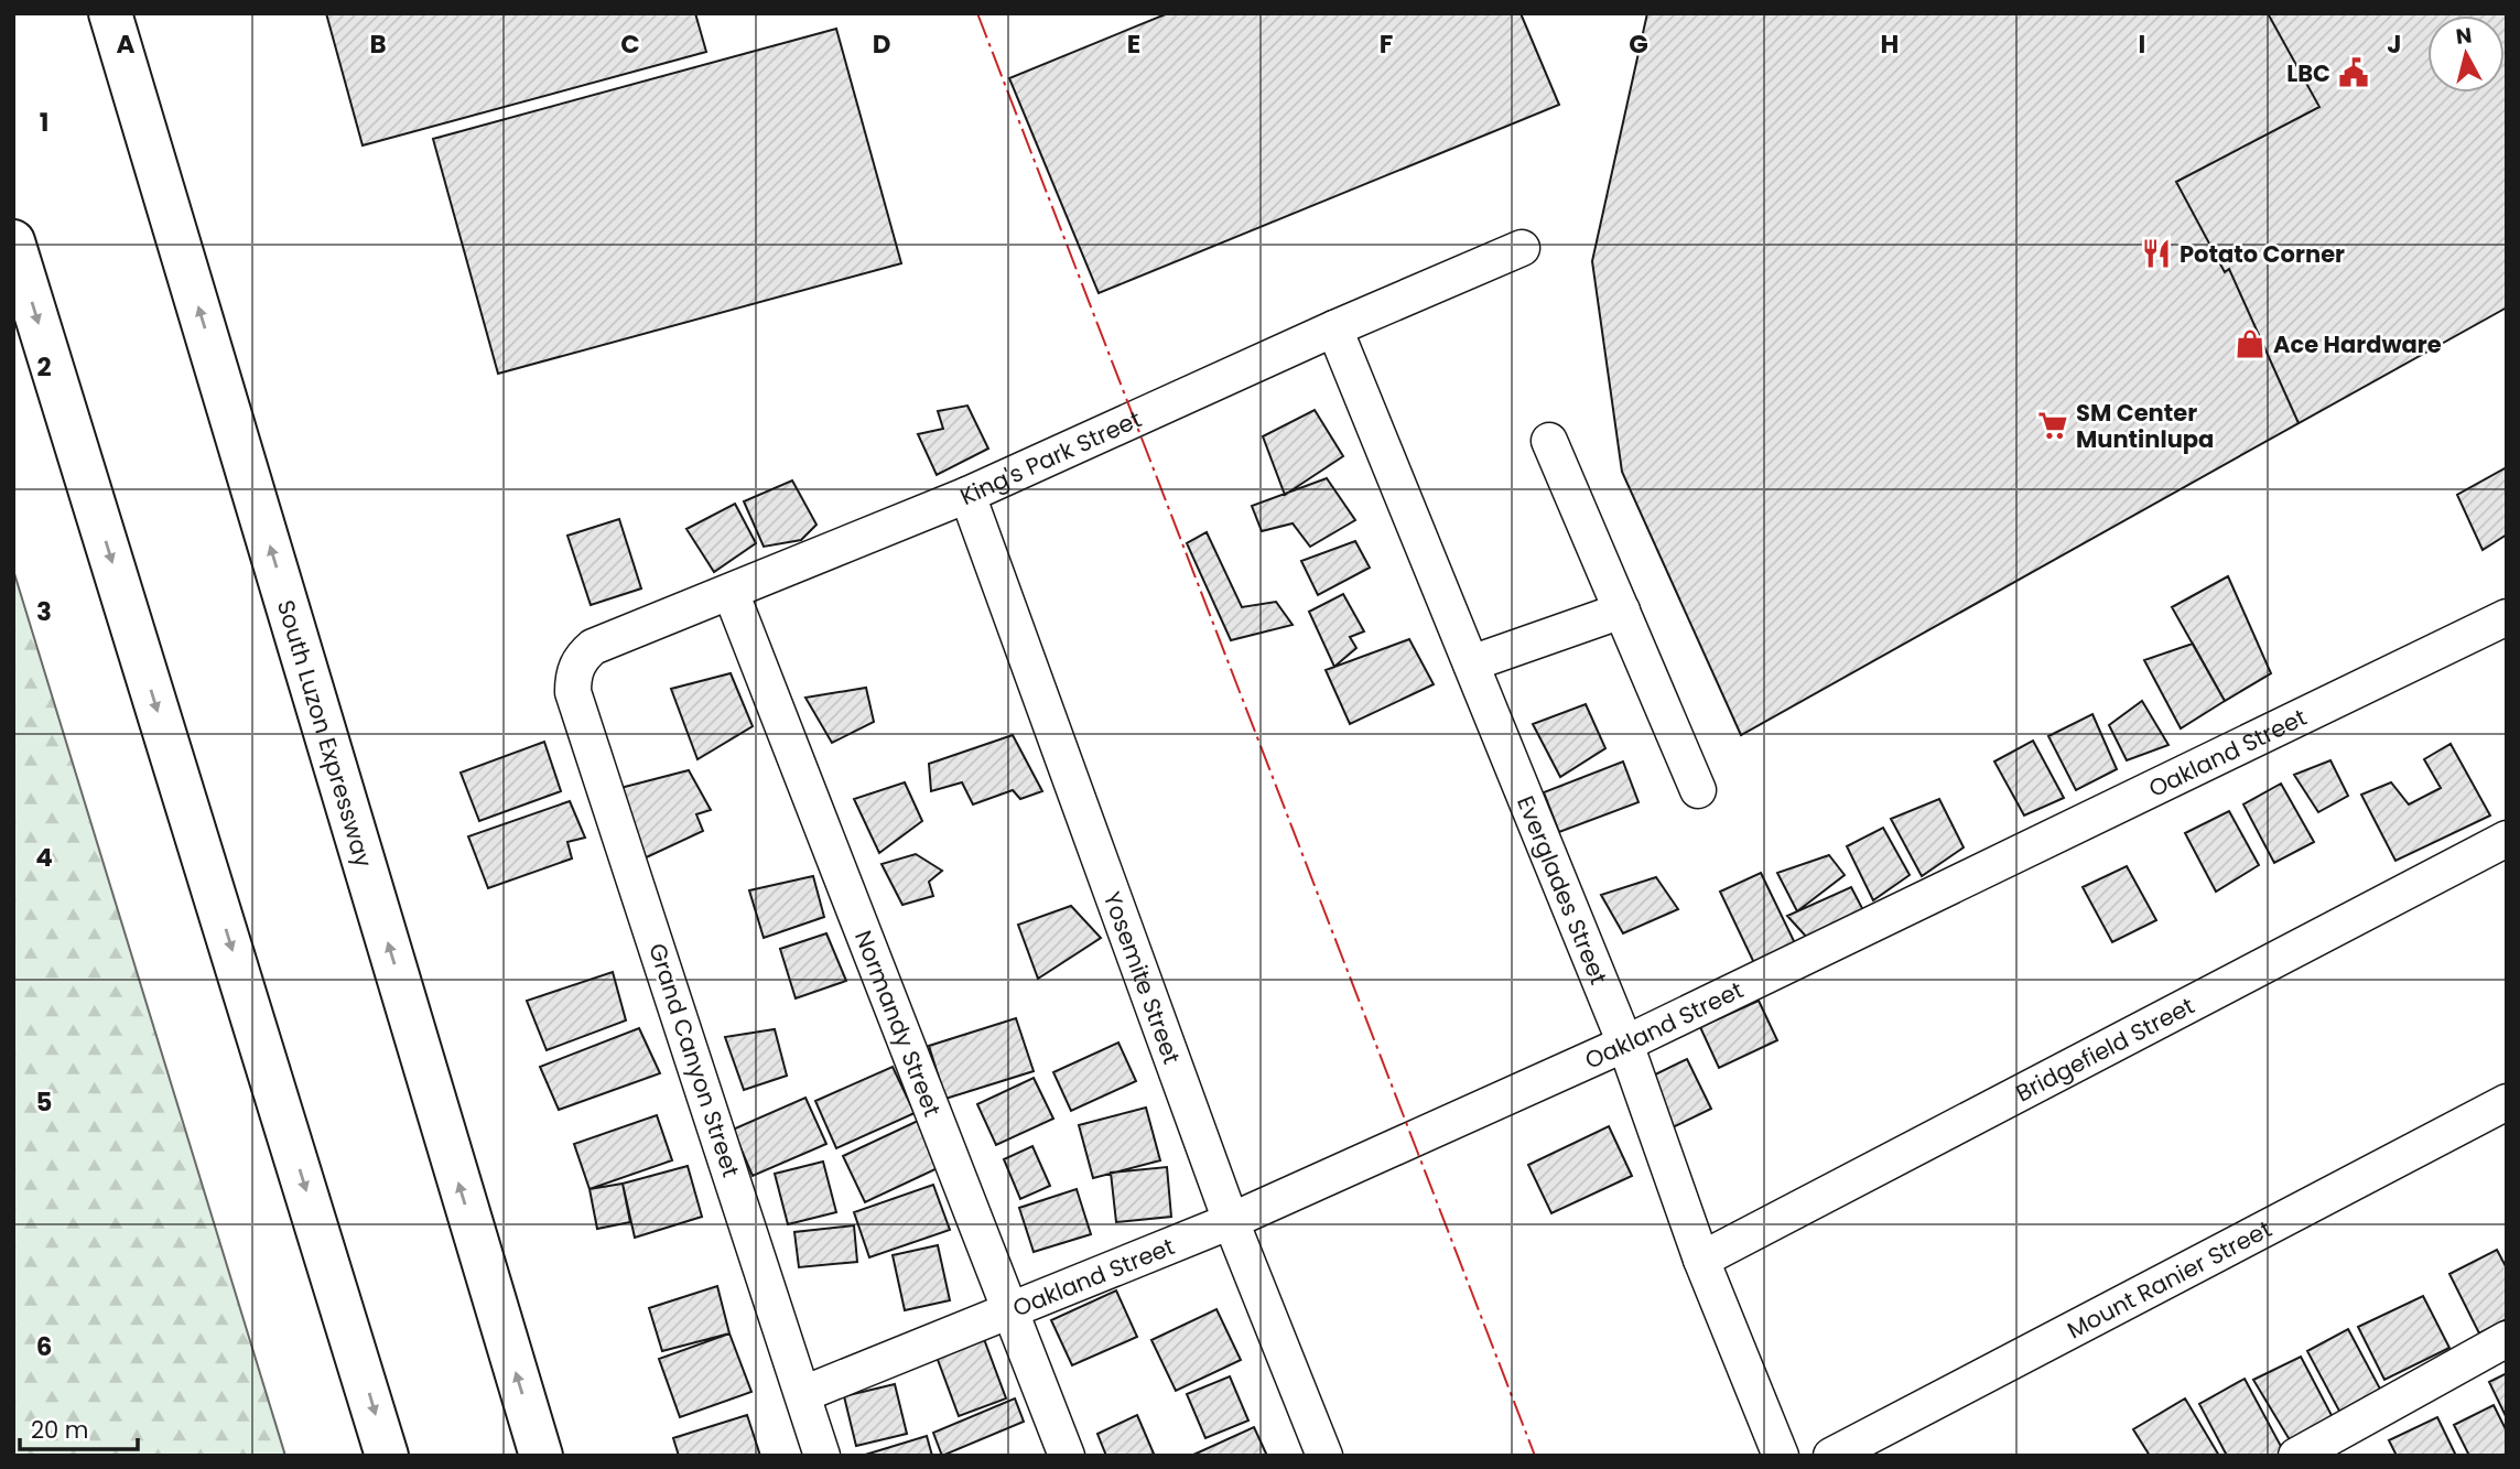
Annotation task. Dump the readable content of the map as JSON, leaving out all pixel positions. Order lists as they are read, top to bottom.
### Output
{
  "streets": {
    "highway": ["South Luzon Expressway"],
    "street": [
      "King's Park Street",
      "Oakland Street",
      "Everglades Street",
      "Yosemite Street",
      "Normandy Street",
      "Bridgefield Street",
      "Grand Canyon Street",
      "Mount Ranier Street"
    ]
  },
  "crossings": [
    ["King's Park Street", "Everglades Street"],
    ["King's Park Street", "Yosemite Street"],
    ["King's Park Street", "Normandy Street"],
    ["King's Park Street", "Grand Canyon Street"],
    ["Oakland Street", "Everglades Street"],
    ["Oakland Street", "Yosemite Street"],
    ["Oakland Street", "Normandy Street"],
    ["Oakland Street", "Grand Canyon Street"],
    ["Everglades Street", "Bridgefield Street"]
  ],
  "places": {
    "public building": ["LBC"],
    "restaurant": ["Potato Corner"],
    "shop": ["Ace Hardware"],
    "supermarket": ["SM Center Muntinlupa"]
  },
  "scale_bar": "20 m",
  "north": "top",
  "grid": {
    "columns": [
      "A",
      "B",
      "C",
      "D",
      "E",
      "F",
      "G",
      "H",
      "I",
      "J"
    ],
    "rows": [
      "1",
      "2",
      "3",
      "4",
      "5",
      "6"
    ]
  }
}
